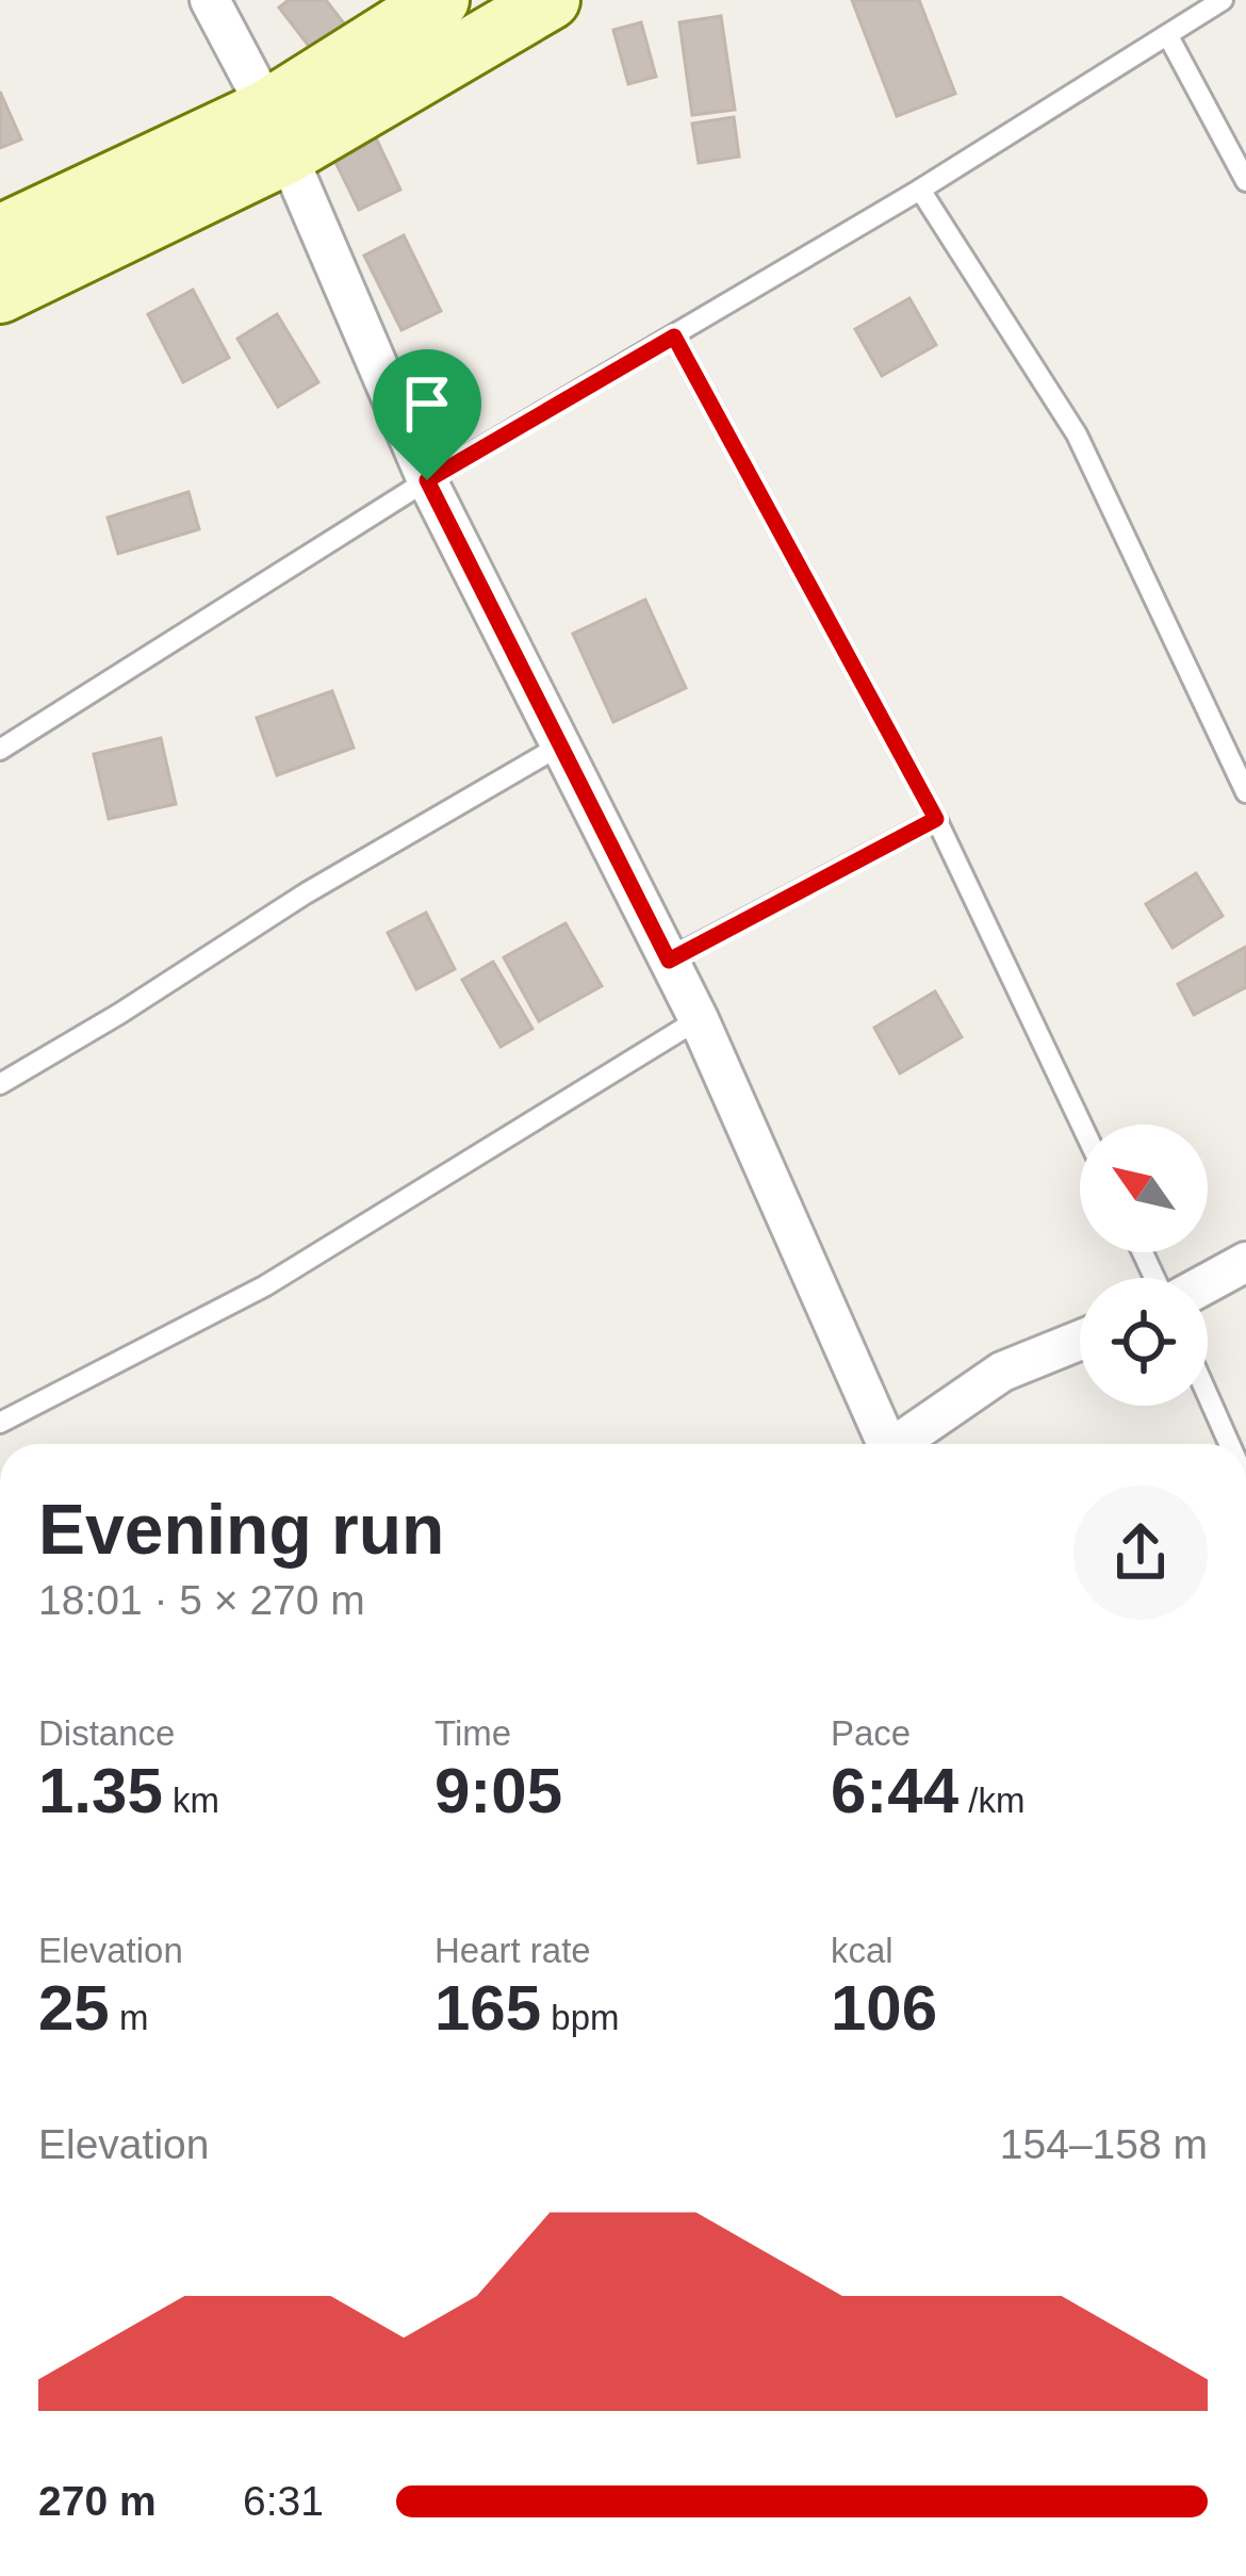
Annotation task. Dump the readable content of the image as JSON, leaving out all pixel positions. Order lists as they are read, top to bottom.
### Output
{
  "north": "top left",
  "page": {
    "heading": ["Evening run", "18:01 · 5 × 270 m"],
    "stats": [
      ["Distance", "1.35 km"],
      ["Time", "9:05"],
      ["Pace", "6:44 /km"],
      ["Elevation", "25 m"],
      ["Heart rate", "165 bpm"],
      ["kcal", "106"]
    ],
    "chart": ["Elevation", "154–158 m"],
    "list": [
      {
        "name": "270 m",
        "note": "6:31"
      }
    ]
  }
}
